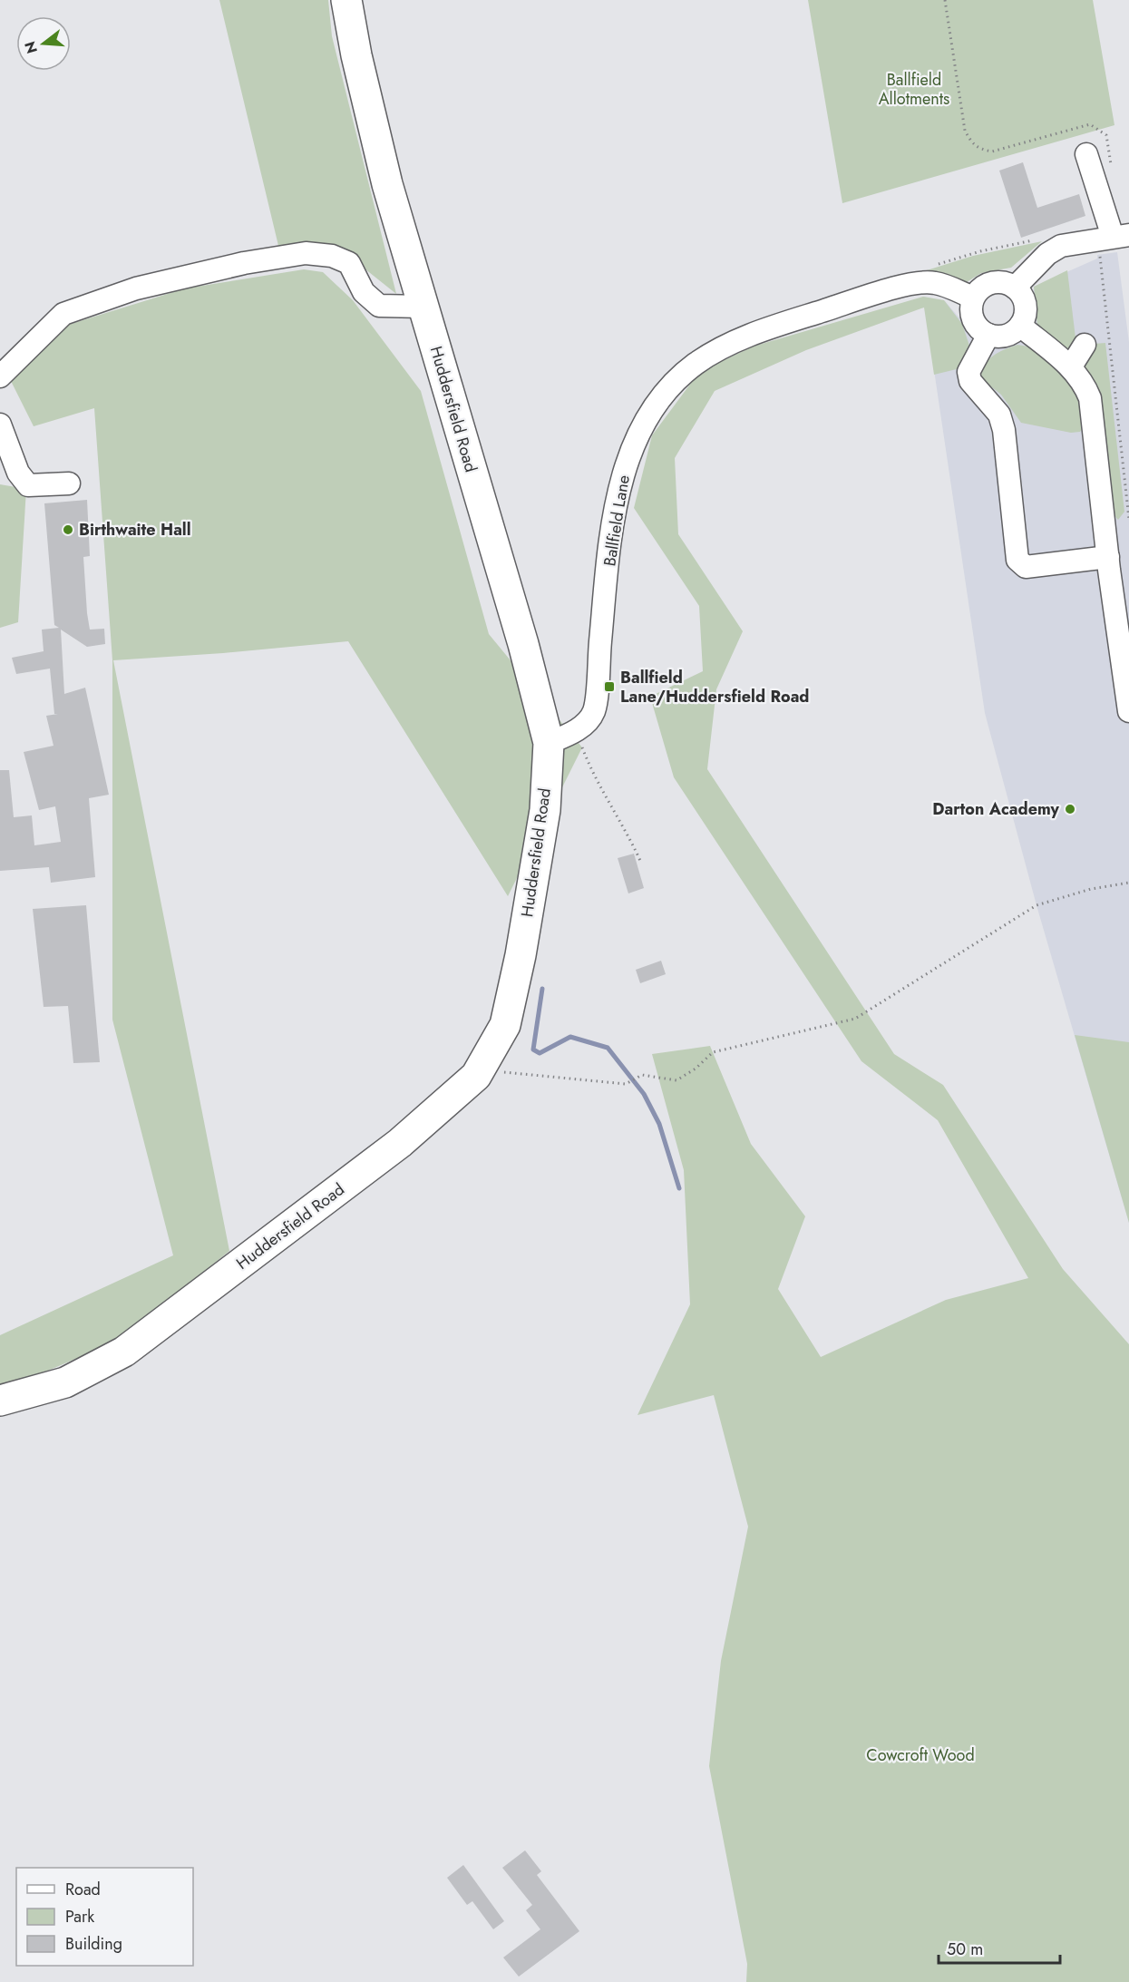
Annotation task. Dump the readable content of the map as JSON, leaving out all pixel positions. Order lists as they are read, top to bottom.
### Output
{
  "streets": {
    "highway": ["Huddersfield Road"],
    "street": ["Ballfield Lane"]
  },
  "crossings": [
    ["Huddersfield Road", "Ballfield Lane"]
  ],
  "parks": ["Ballfield Allotments", "Cowcroft Wood"],
  "places": {
    "other": ["Birthwaite Hall", "Darton Academy"],
    "transit": ["Ballfield Lane/Huddersfield Road"]
  },
  "legend": ["Road", "Park", "Building"],
  "scale_bar": "50 m",
  "north": "left"
}
